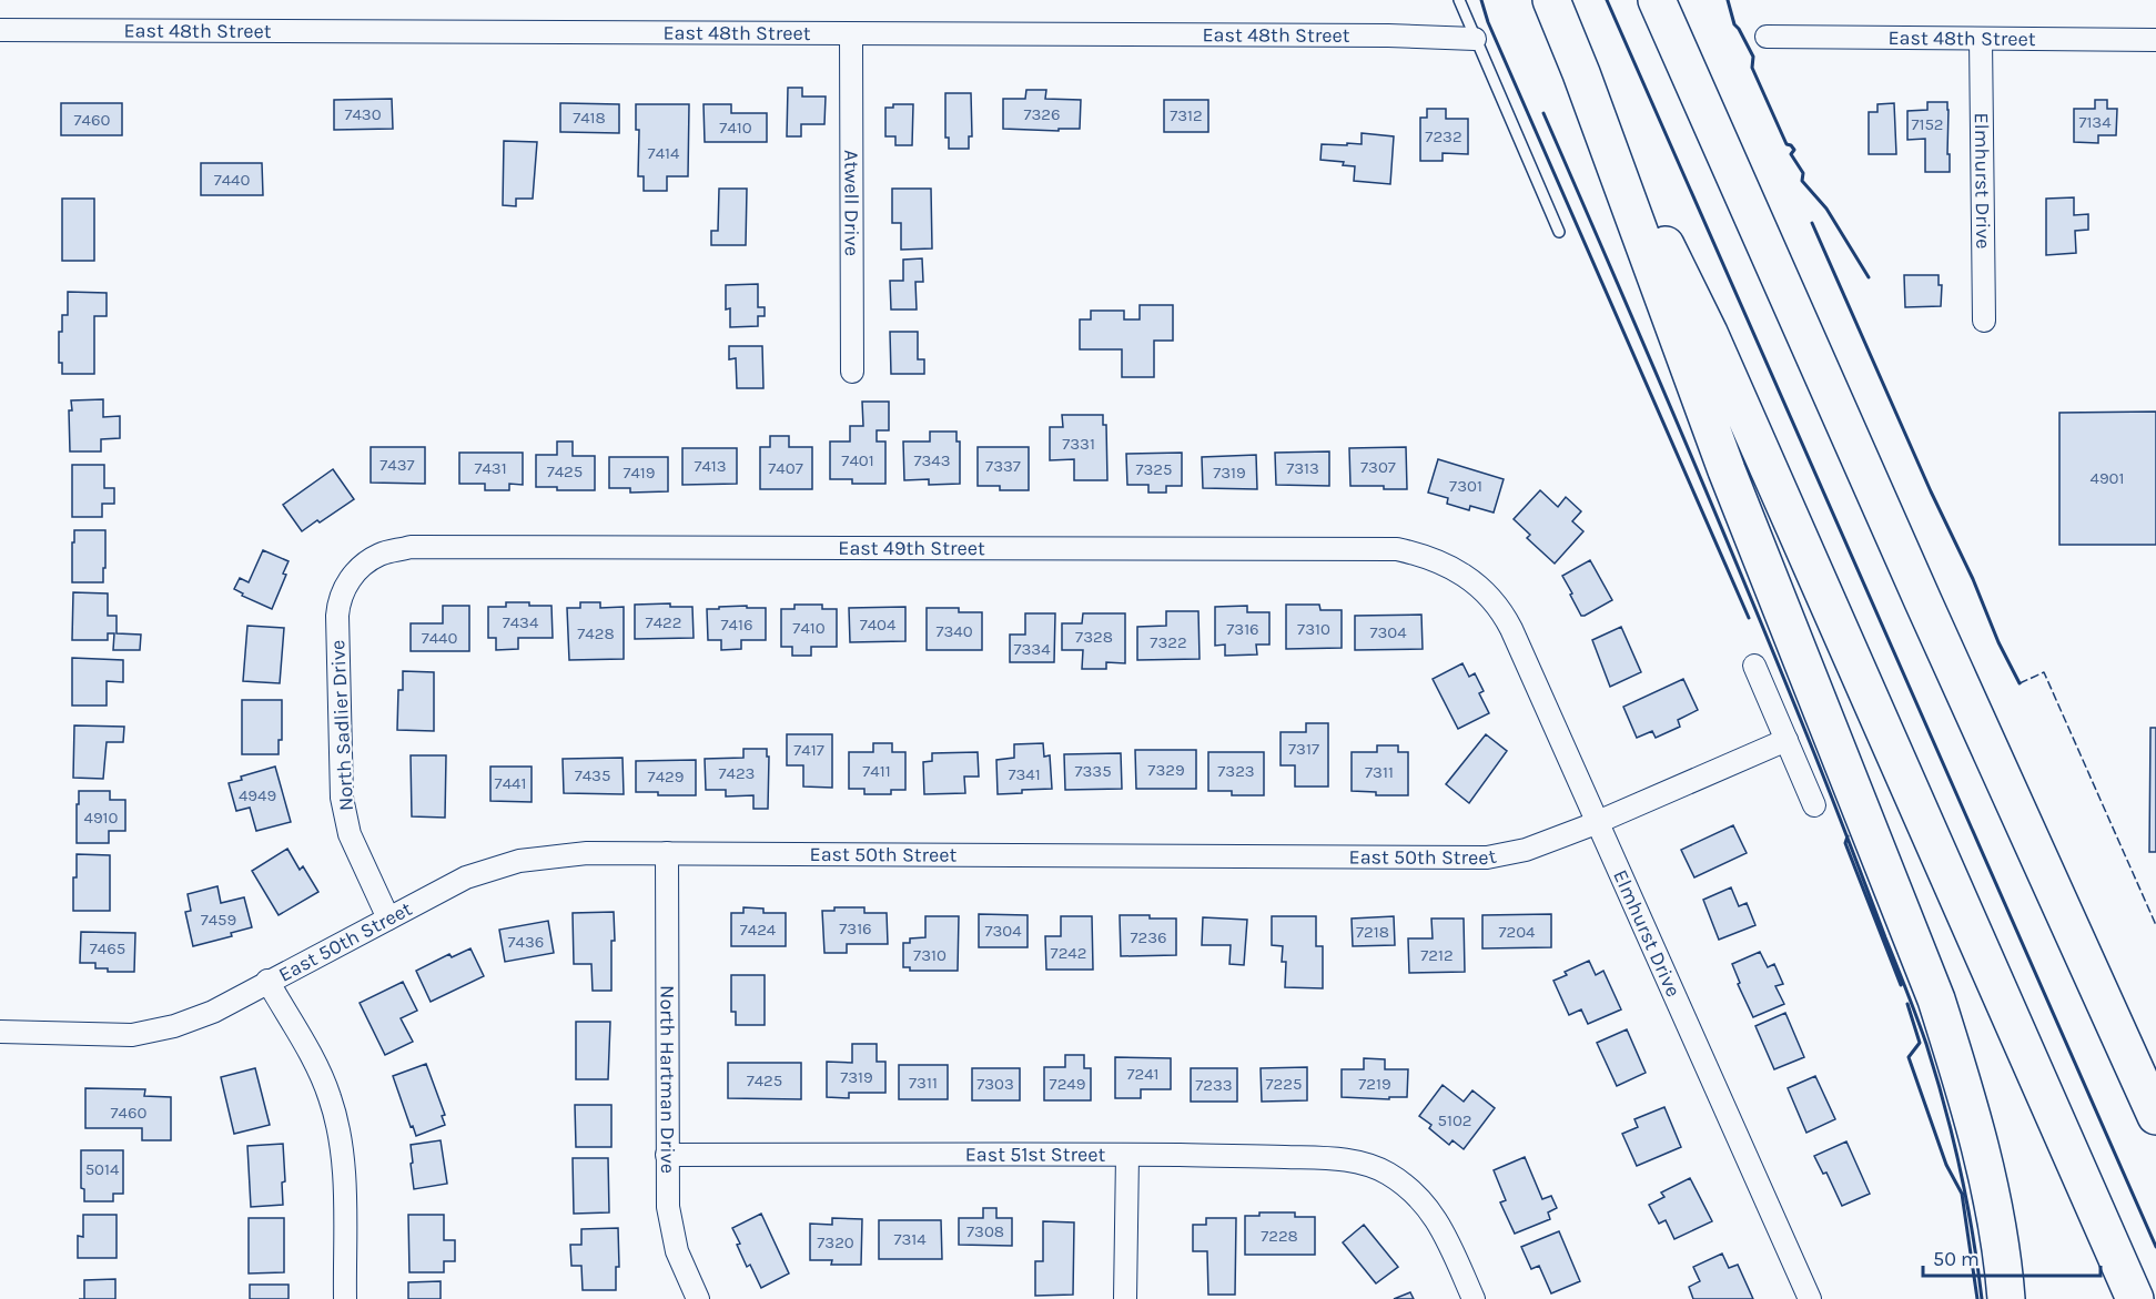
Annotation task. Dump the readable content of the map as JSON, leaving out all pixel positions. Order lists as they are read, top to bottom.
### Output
{
  "streets": {
    "street": [
      "East 48th Street",
      "Elmhurst Drive",
      "Atwell Drive",
      "East 49th Street",
      "North Sadlier Drive",
      "East 50th Street",
      "North Hartman Drive",
      "East 51st Street"
    ]
  },
  "crossings": [
    ["East 48th Street", "Elmhurst Drive"],
    ["East 48th Street", "Atwell Drive"],
    ["Elmhurst Drive", "East 49th Street"],
    ["Elmhurst Drive", "East 50th Street"],
    ["East 49th Street", "North Sadlier Drive"],
    ["North Sadlier Drive", "East 50th Street"],
    ["East 50th Street", "North Hartman Drive"],
    ["North Hartman Drive", "East 51st Street"]
  ],
  "house_numbers": [
    "7430",
    "7326",
    "7312",
    "7418",
    "7460",
    "7134",
    "7152",
    "7410",
    "7232",
    "7414",
    "7440",
    "7331",
    "7401",
    "7343",
    "7437",
    "7413",
    "7337",
    "7307",
    "7431",
    "7407",
    "7313",
    "7325",
    "7425",
    "7419",
    "7319",
    "4901",
    "7301",
    "7434",
    "7422",
    "7416",
    "7404",
    "7410",
    "7316",
    "7310",
    "7340",
    "7304",
    "7428",
    "7328",
    "7440",
    "7322",
    "7334",
    "7317",
    "7417",
    "7329",
    "7411",
    "7335",
    "7323",
    "7311",
    "7423",
    "7341",
    "7435",
    "7429",
    "7441",
    "4949",
    "4910",
    "7459",
    "7316",
    "7424",
    "7304",
    "7218",
    "7204",
    "7236",
    "7436",
    "7465",
    "7242",
    "7310",
    "7212",
    "7241",
    "7319",
    "7425",
    "7311",
    "7303",
    "7249",
    "7225",
    "7219",
    "7233",
    "7460",
    "5102",
    "5014",
    "7308",
    "7228",
    "7314",
    "7320"
  ],
  "scale_bar": "50 m"
}
